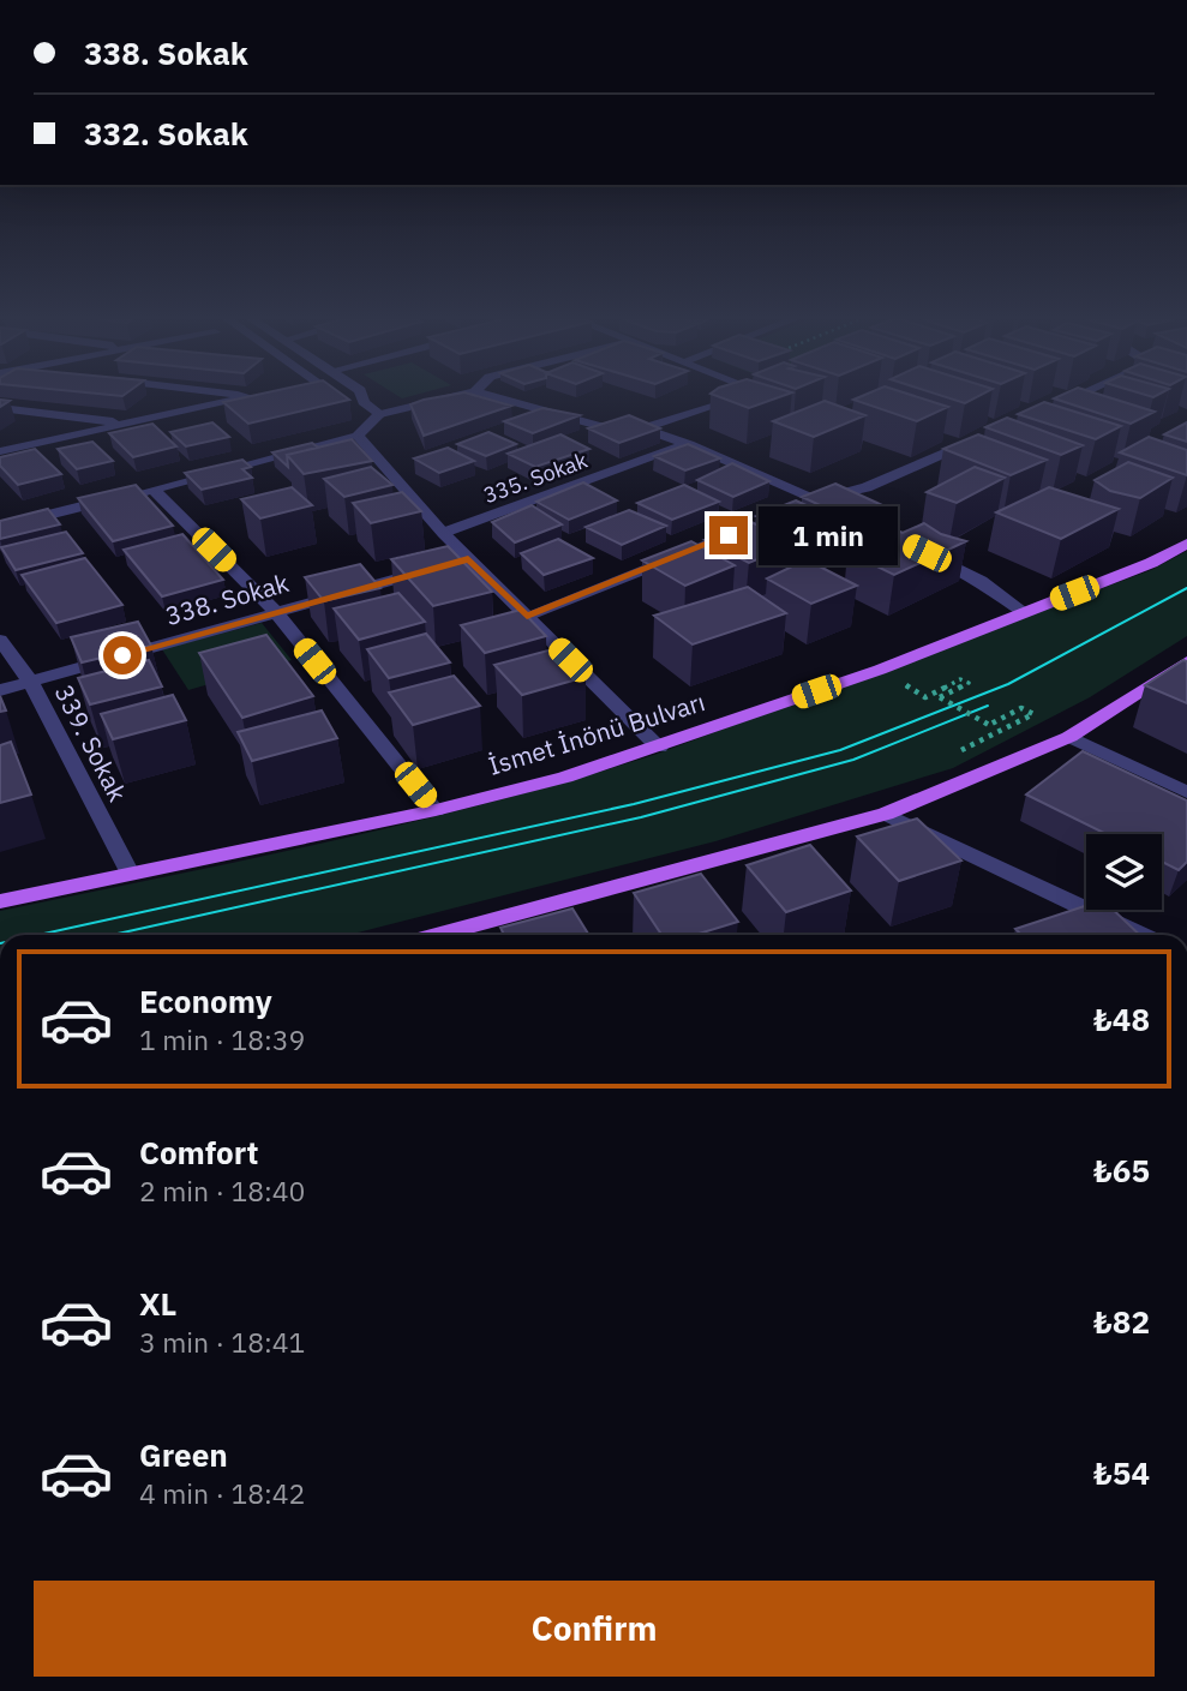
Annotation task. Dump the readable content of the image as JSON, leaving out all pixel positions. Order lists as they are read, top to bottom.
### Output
{
  "streets": {
    "main road": ["İsmet İnönü Bulvarı"],
    "street": ["335. Sokak", "338. Sokak", "339. Sokak"]
  },
  "crossings": [
    ["338. Sokak", "339. Sokak"],
    ["İsmet İnönü Bulvarı", "339. Sokak"]
  ],
  "page": {
    "banner": ["338. Sokak", "332. Sokak"],
    "bubble": "1 min",
    "list": [
      {
        "name": "Economy",
        "note": "1 min · 18:39",
        "value": "₺48"
      },
      {
        "name": "Comfort",
        "note": "2 min · 18:40",
        "value": "₺65"
      },
      {
        "name": "XL",
        "note": "3 min · 18:41",
        "value": "₺82"
      },
      {
        "name": "Green",
        "note": "4 min · 18:42",
        "value": "₺54"
      }
    ],
    "buttons": "Confirm"
  }
}
